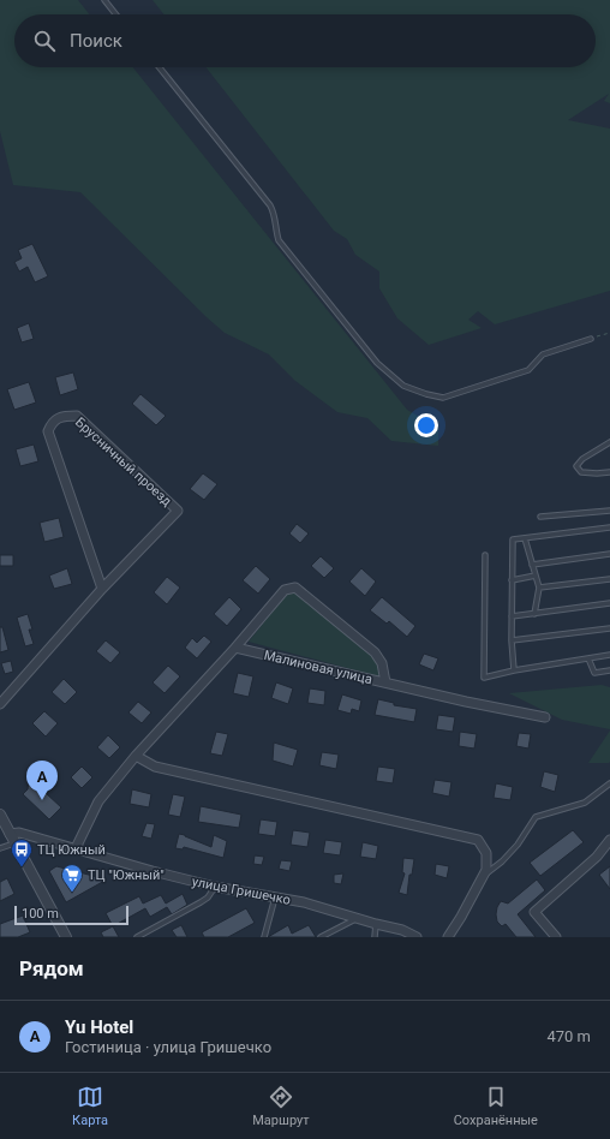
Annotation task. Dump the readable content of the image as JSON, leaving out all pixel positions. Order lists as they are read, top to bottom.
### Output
{
  "streets": {
    "street": ["Брусничный проезд", "Малиновая улица", "улица Гришечко"]
  },
  "places": {
    "bus stop": ["ТЦ Южный"],
    "supermarket": ["ТЦ \"Южный\""]
  },
  "scale_bar": "100 m",
  "page": {
    "search": "Поиск",
    "pins": "A",
    "scale": "100 m",
    "heading": "Рядом",
    "list": [
      {
        "mark": "A",
        "name": "Yu Hotel",
        "note": "Гостиница · улица Гришечко",
        "value": "470 m"
      }
    ],
    "nav": ["Карта", "Маршрут", "Сохранённые"]
  }
}
